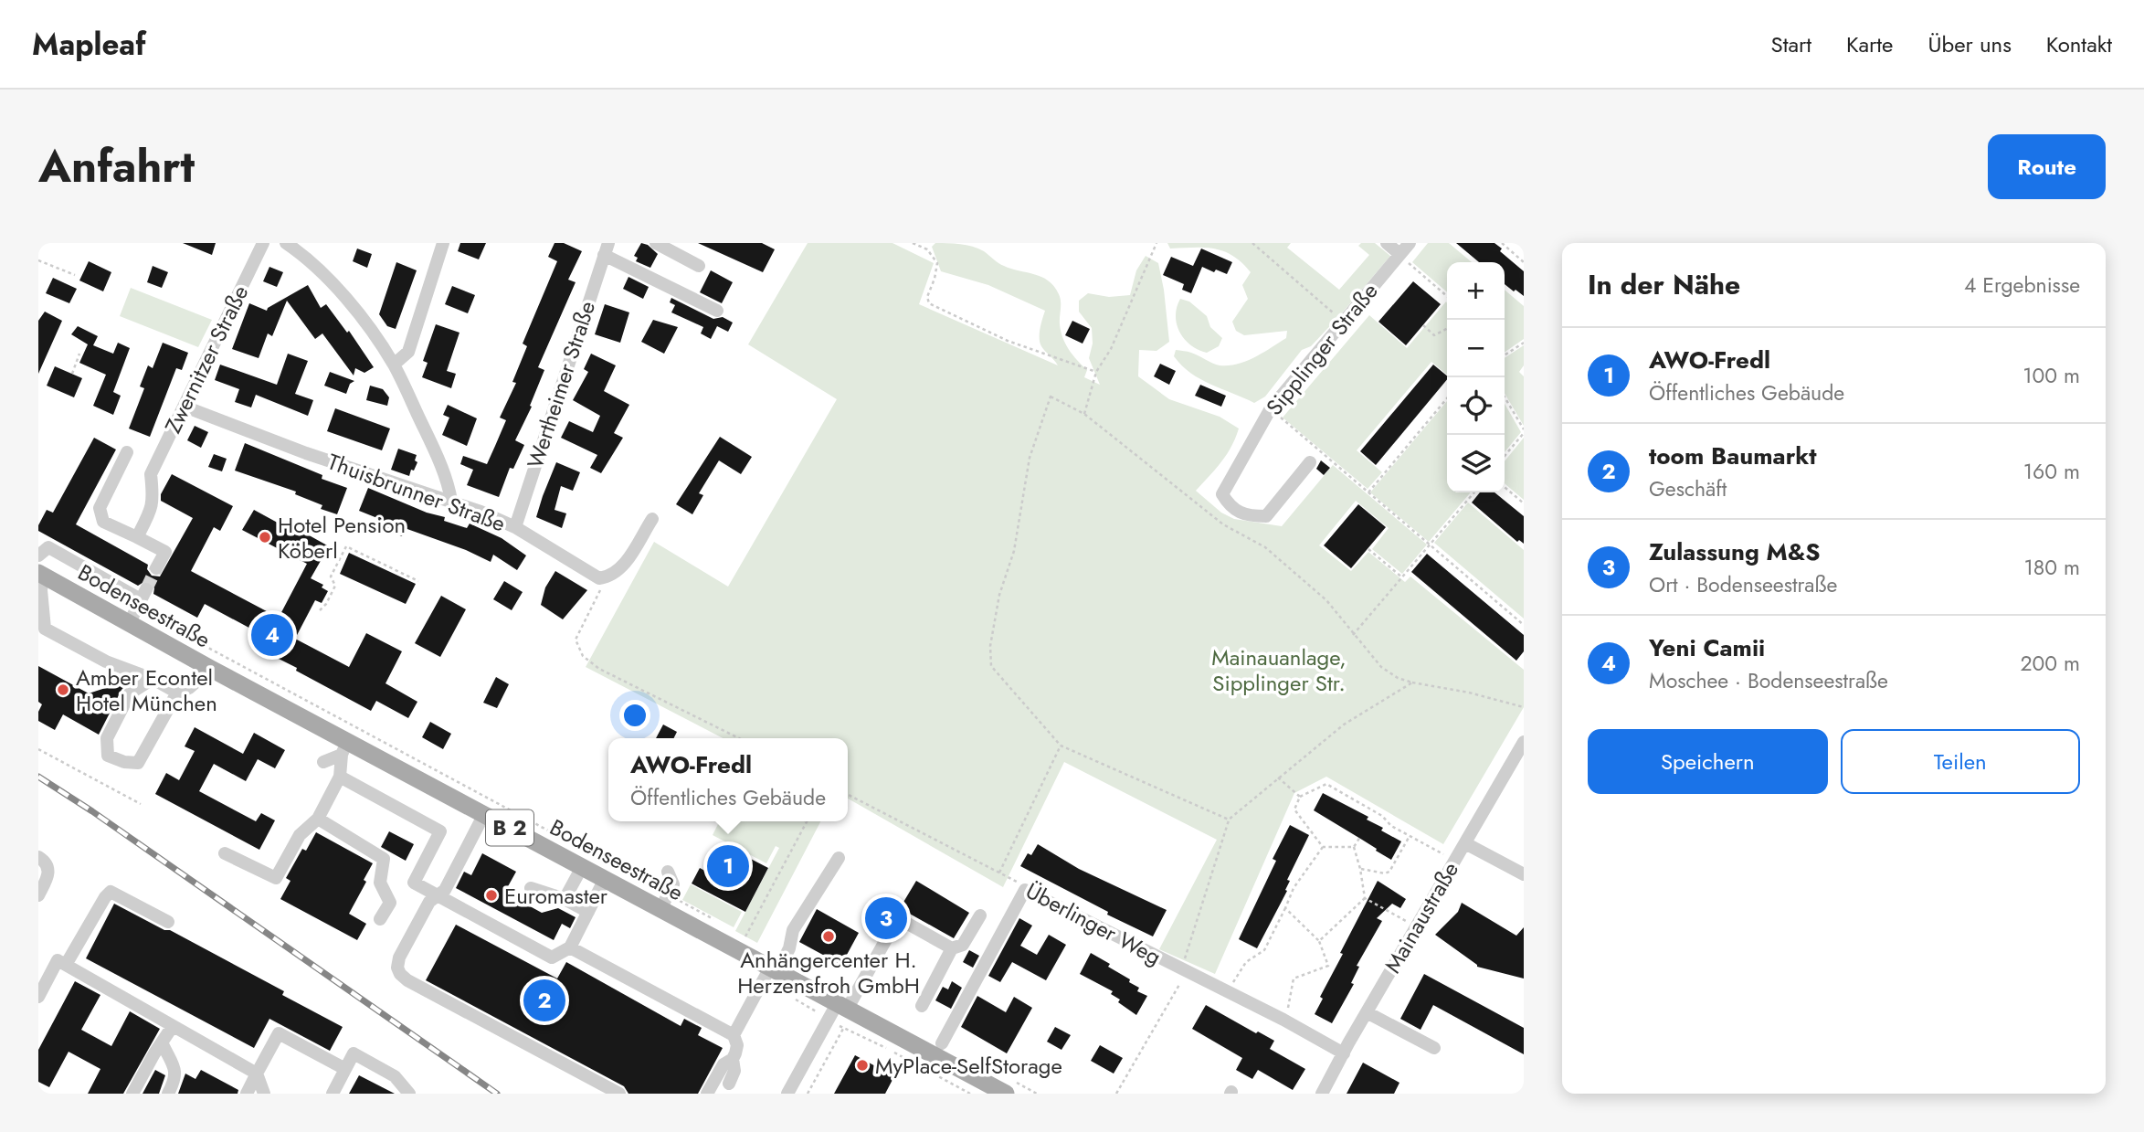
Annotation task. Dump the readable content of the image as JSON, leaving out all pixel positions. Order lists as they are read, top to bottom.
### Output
{
  "streets": {
    "main road": ["Bodenseestraße", "B 2"],
    "street": [
      "Sipplinger Straße",
      "Zwernitzer Straße",
      "Wertheimer Straße",
      "Thuisbrunner Straße",
      "Mainaustraße",
      "Überlinger Weg"
    ]
  },
  "crossings": [
    ["Zwernitzer Straße", "Thuisbrunner Straße"],
    ["Wertheimer Straße", "Thuisbrunner Straße"],
    ["Mainaustraße", "Überlinger Weg"]
  ],
  "parks": ["Mainauanlage, Sipplinger Str."],
  "places": [
    "Hotel Pension Köberl",
    "Amber Econtel Hotel München",
    "Euromaster",
    "Anhängercenter H. Herzensfroh GmbH",
    "MyPlace-SelfStorage"
  ],
  "page": {
    "header": "Mapleaf",
    "nav": [
      "Start",
      "Karte",
      "Über uns",
      "Kontakt"
    ],
    "title": "Anfahrt",
    "buttons": [
      "Route",
      ["Speichern", "Teilen"]
    ],
    "heading": ["In der Nähe", "4 Ergebnisse"],
    "map_buttons": ["+", "−"],
    "list": [
      {
        "mark": "1",
        "name": "AWO-Fredl",
        "note": "Öffentliches Gebäude",
        "value": "100 m"
      },
      {
        "mark": "2",
        "name": "toom Baumarkt",
        "note": "Geschäft",
        "value": "160 m"
      },
      {
        "mark": "3",
        "name": "Zulassung M&S",
        "note": "Ort · Bodenseestraße",
        "value": "180 m"
      },
      {
        "mark": "4",
        "name": "Yeni Camii",
        "note": "Moschee · Bodenseestraße",
        "value": "200 m"
      }
    ],
    "pins": [
      "4",
      "1",
      "3",
      "2"
    ],
    "popup": ["AWO-Fredl", "Öffentliches Gebäude"]
  }
}
